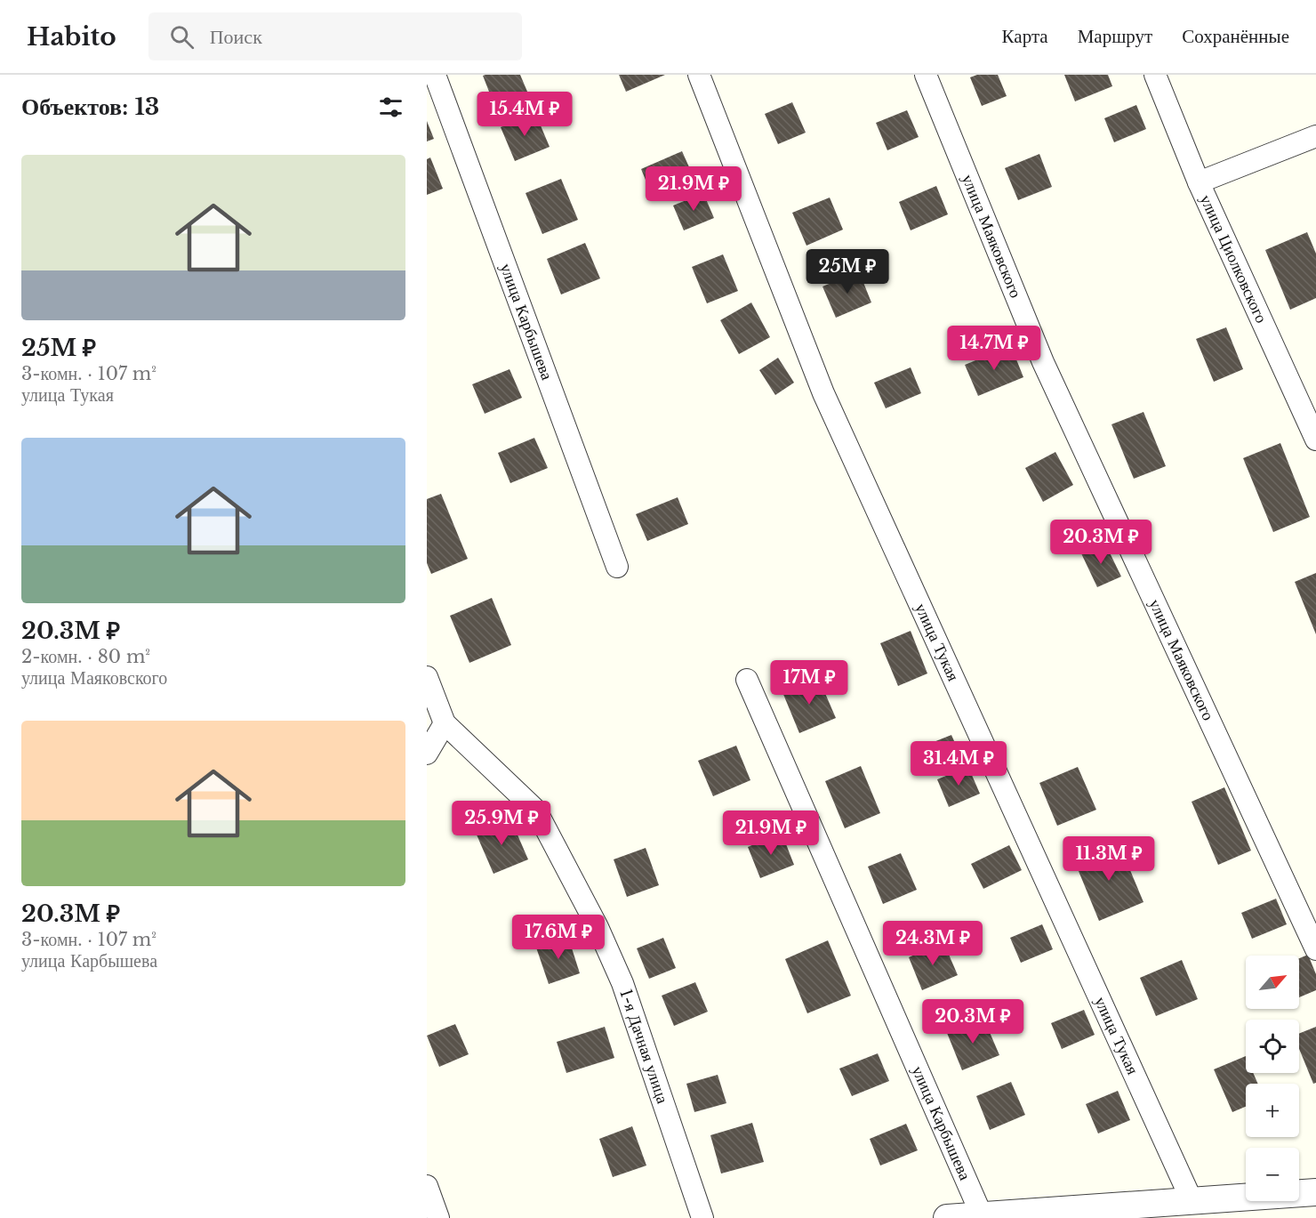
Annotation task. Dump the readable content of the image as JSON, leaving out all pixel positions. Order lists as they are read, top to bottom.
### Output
{
  "streets": {
    "street": [
      "улица Маяковского",
      "улица Циолковского",
      "улица Карбышева",
      "улица Тукая",
      "1-я Дачная улица"
    ]
  },
  "north": "top right",
  "page": {
    "header": "Habito",
    "search": "Поиск",
    "nav": ["Карта", "Маршрут", "Сохранённые"],
    "heading": "Объектов: 13",
    "price": [
      "15.4M ₽",
      "21.9M ₽",
      "25M ₽",
      "14.7M ₽",
      "20.3M ₽",
      "17M ₽",
      "31.4M ₽",
      "25.9M ₽",
      "21.9M ₽",
      "11.3M ₽",
      "17.6M ₽",
      "24.3M ₽",
      "20.3M ₽"
    ],
    "list": [
      {
        "name": "25M ₽",
        "note": "3-комн. · 107 m² · улица Тукая"
      },
      {
        "name": "20.3M ₽",
        "note": "2-комн. · 80 m² · улица Маяковского"
      },
      {
        "name": "20.3M ₽",
        "note": "3-комн. · 107 m² · улица Карбышева"
      }
    ],
    "map_buttons": ["+", "−"]
  }
}
